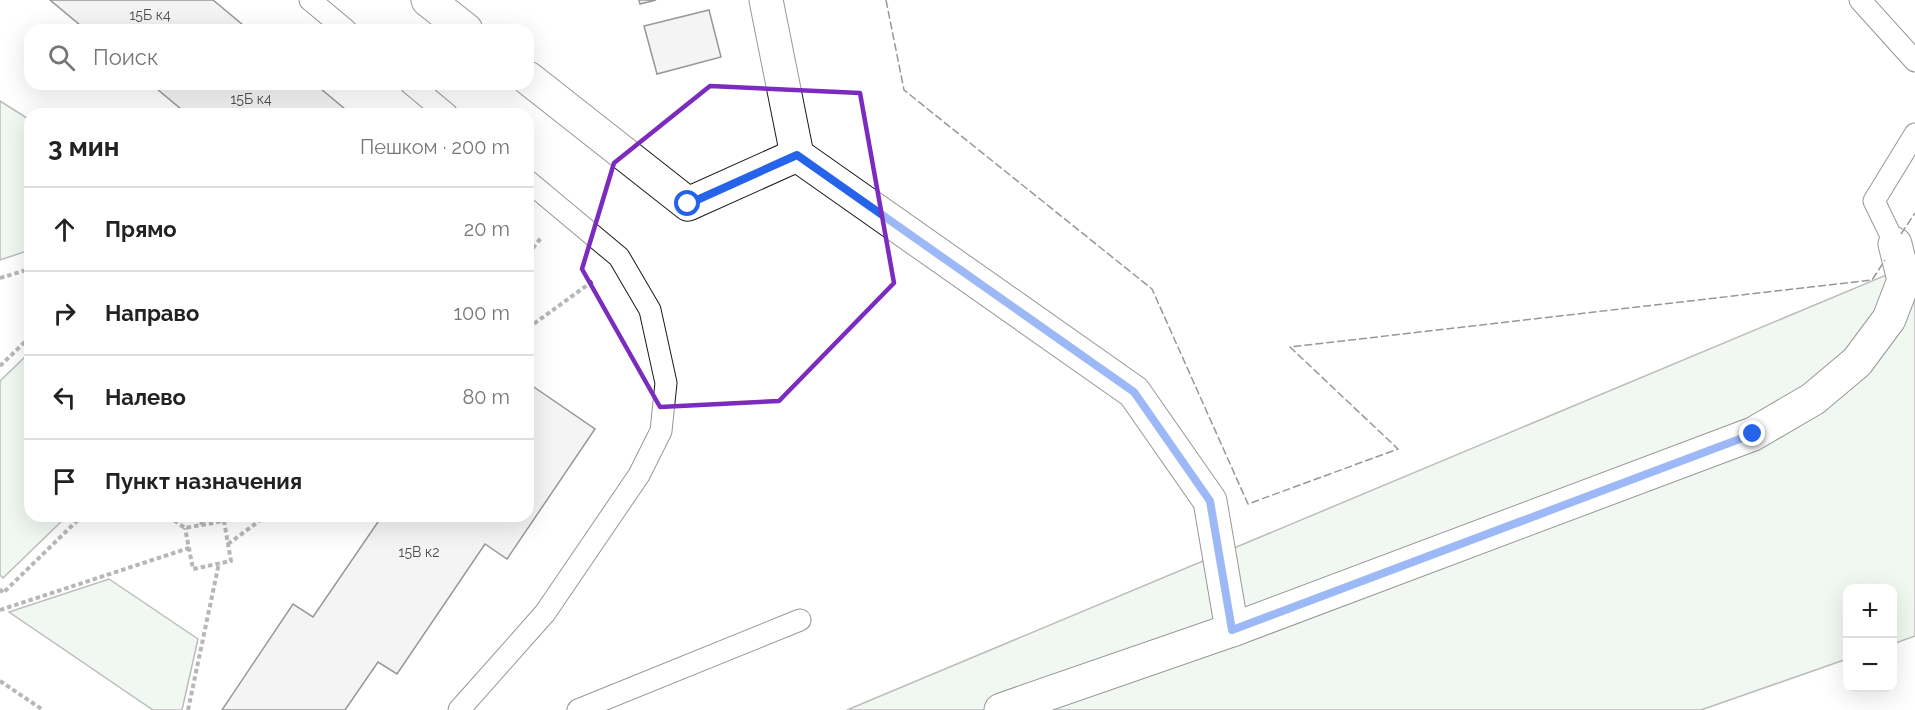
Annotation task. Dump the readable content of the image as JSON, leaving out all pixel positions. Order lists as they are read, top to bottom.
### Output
{
  "house_numbers": ["15Б к4", "15Б к4", "15В к2"],
  "page": {
    "search": "Поиск",
    "heading": ["3 мин", "Пешком · 200 m"],
    "list": [
      ["Прямо", "20 m"],
      ["Направо", "100 m"],
      ["Налево", "80 m"],
      "Пункт назначения"
    ],
    "map_buttons": ["+", "−"]
  }
}
